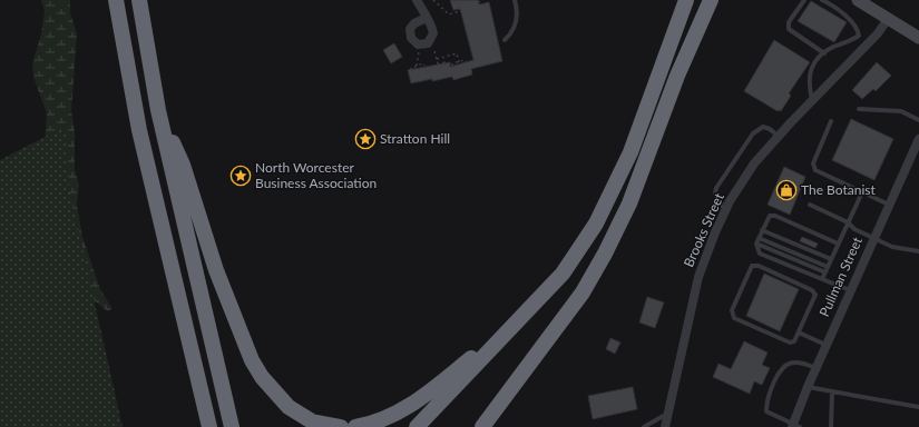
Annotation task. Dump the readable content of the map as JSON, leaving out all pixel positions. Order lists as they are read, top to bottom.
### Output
{
  "streets": {
    "street": ["Brooks Street", "Pullman Street"]
  },
  "places": {
    "place": ["Stratton Hill", "North Worcester Business Association"],
    "shop": ["The Botanist"]
  }
}
